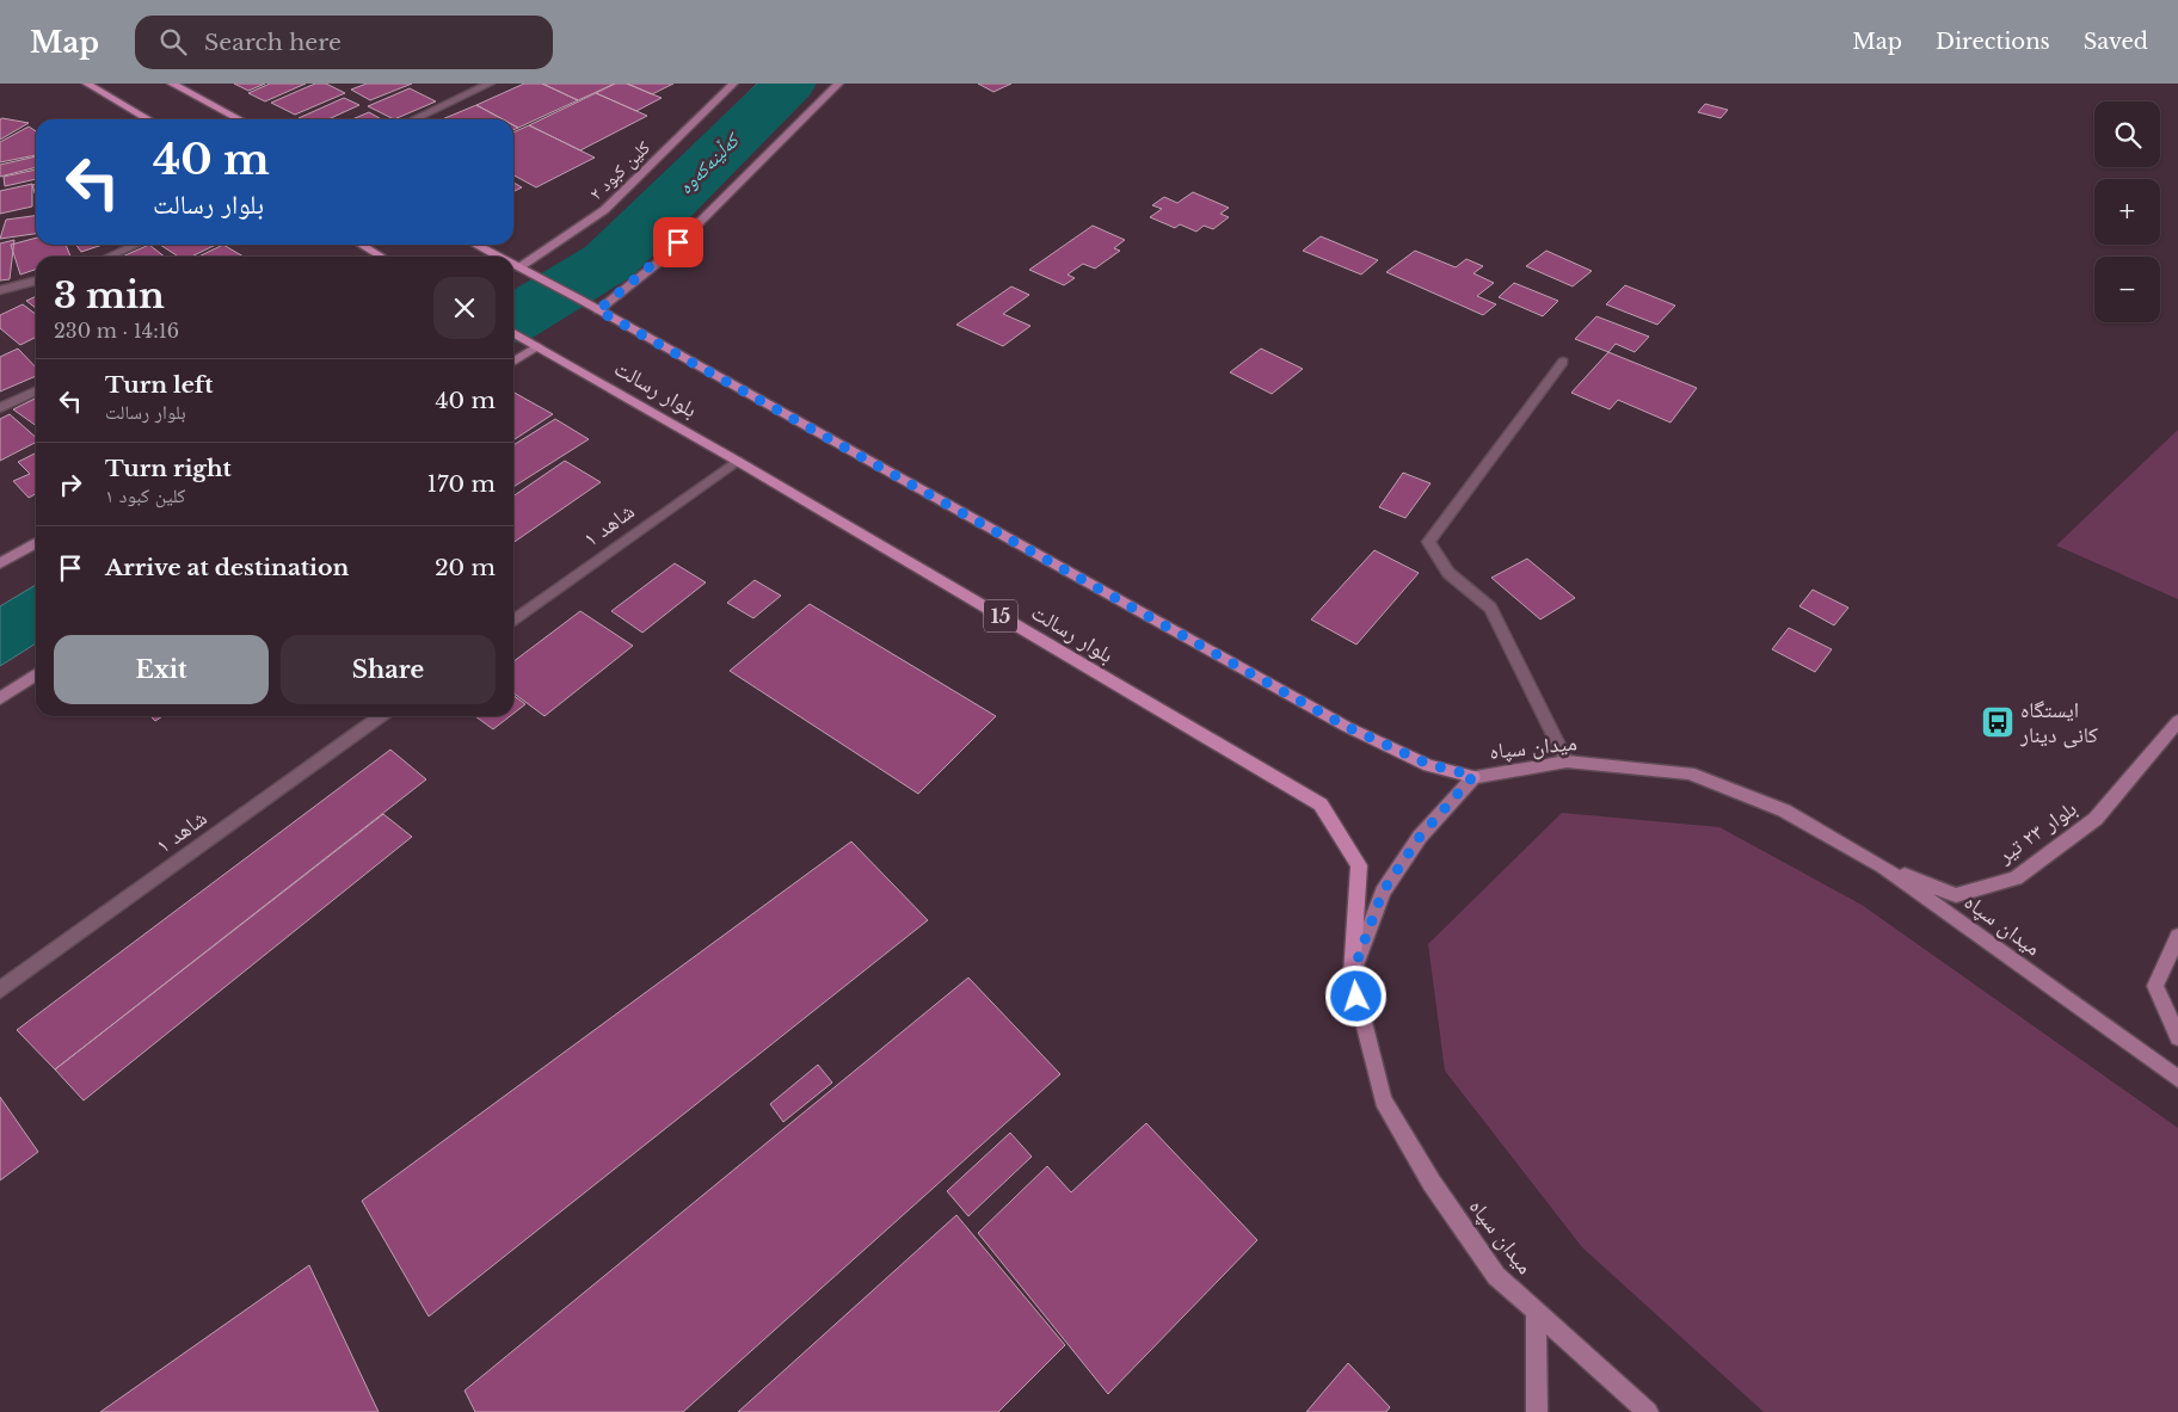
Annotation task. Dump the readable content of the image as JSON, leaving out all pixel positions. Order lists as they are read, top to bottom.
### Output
{
  "streets": {
    "main road": ["بلوار رسالت", "15"],
    "street": [
      "کلین کبود ۲",
      "شاهد ۱",
      "میدان سپاه",
      "بلوار ۲۳ تیر"
    ]
  },
  "crossings": [
    ["کلین کبود ۲", "بلوار رسالت"],
    ["بلوار رسالت", "شاهد ۱"],
    ["بلوار رسالت", "میدان سپاه"],
    ["میدان سپاه", "بلوار ۲۳ تیر"]
  ],
  "water": ["کەڵینەکەوە"],
  "places": {
    "bus stop": ["ایستگاه کانی دینار"]
  },
  "page": {
    "header": "Map",
    "search": "Search here",
    "nav": ["Map", "Directions", "Saved"],
    "map_buttons": ["+", "−"],
    "turn": ["40 m", "بلوار رسالت"],
    "heading": ["3 min", "230 m · 14:16"],
    "list": [
      {
        "name": "Turn left",
        "note": "بلوار رسالت",
        "value": "40 m"
      },
      {
        "name": "Turn right",
        "note": "کلین کبود ۱",
        "value": "170 m"
      },
      {
        "name": "Arrive at destination",
        "value": "20 m"
      }
    ],
    "buttons": ["Exit", "Share"]
  }
}
